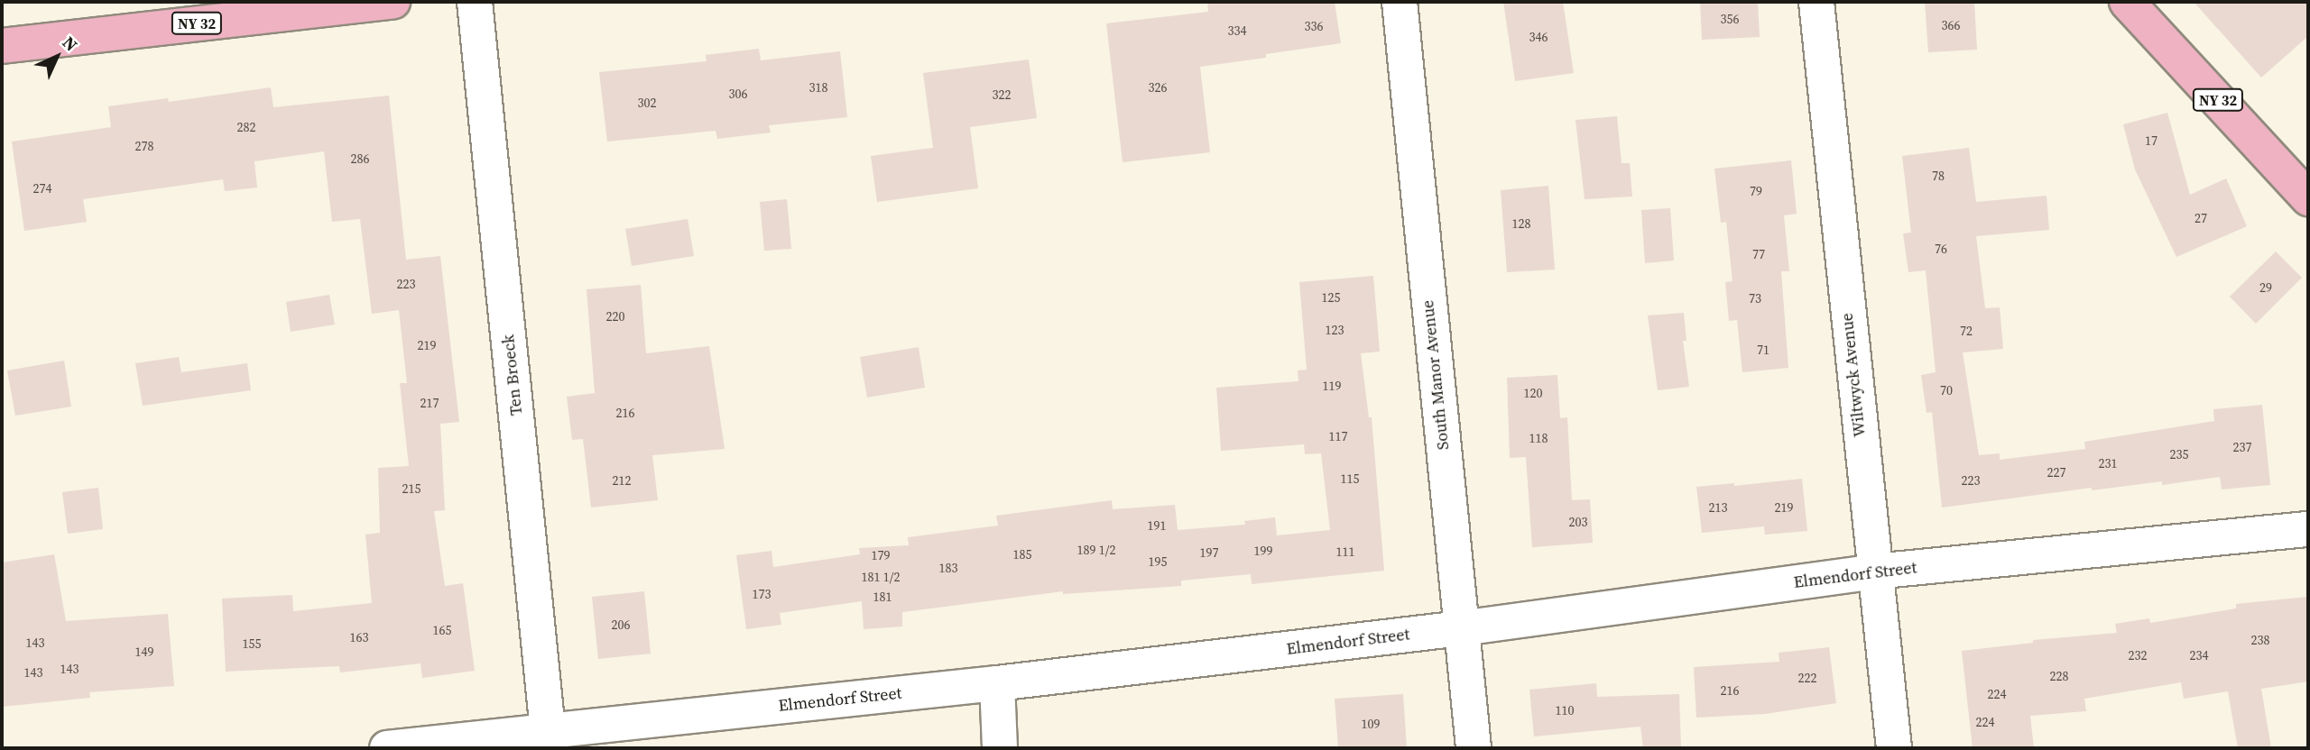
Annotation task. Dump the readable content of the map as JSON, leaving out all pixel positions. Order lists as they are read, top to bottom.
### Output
{
  "streets": {
    "main road": ["NY 32"],
    "street": [
      "Ten Broeck",
      "South Manor Avenue",
      "Wiltwyck Avenue",
      "Elmendorf Street"
    ]
  },
  "crossings": [
    ["Ten Broeck", "Elmendorf Street"],
    ["South Manor Avenue", "Elmendorf Street"],
    ["Wiltwyck Avenue", "Elmendorf Street"]
  ],
  "house_numbers": [
    "356",
    "366",
    "336",
    "334",
    "346",
    "318",
    "326",
    "306",
    "322",
    "302",
    "282",
    "17",
    "278",
    "286",
    "78",
    "274",
    "79",
    "27",
    "128",
    "76",
    "77",
    "223",
    "29",
    "125",
    "73",
    "220",
    "123",
    "72",
    "219",
    "71",
    "119",
    "70",
    "120",
    "217",
    "216",
    "117",
    "118",
    "237",
    "235",
    "231",
    "227",
    "115",
    "212",
    "223",
    "215",
    "213",
    "219",
    "203",
    "191",
    "189 1/2",
    "199",
    "111",
    "197",
    "185",
    "179",
    "195",
    "183",
    "181 1/2",
    "173",
    "181",
    "206",
    "165",
    "163",
    "238",
    "143",
    "155",
    "149",
    "232",
    "234",
    "143",
    "143",
    "228",
    "222",
    "216",
    "224",
    "110",
    "224",
    "109"
  ],
  "north": "top right"
}
